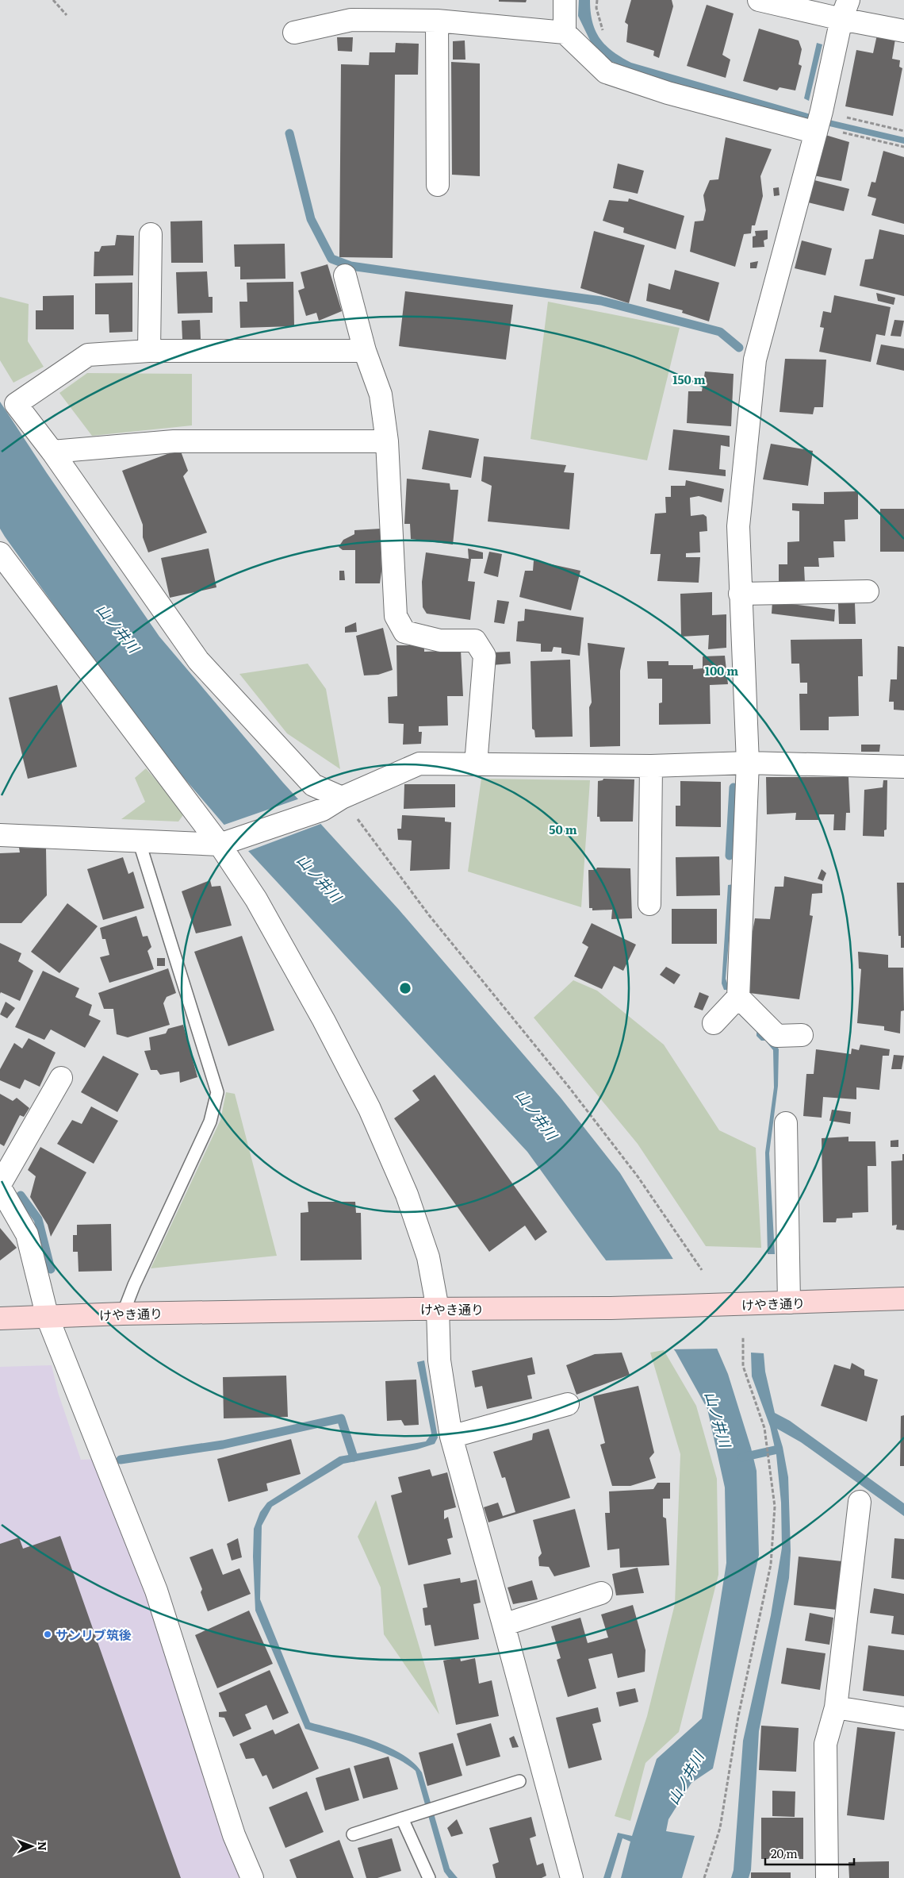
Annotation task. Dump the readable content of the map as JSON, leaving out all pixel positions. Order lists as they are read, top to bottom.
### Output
{
  "streets": {
    "street": ["けやき通り"]
  },
  "water": ["山ノ井川"],
  "places": ["サンリブ筑後"],
  "scale_bar": "20 m",
  "north": "right",
  "rings": ["150 m", "100 m", "50 m"]
}
